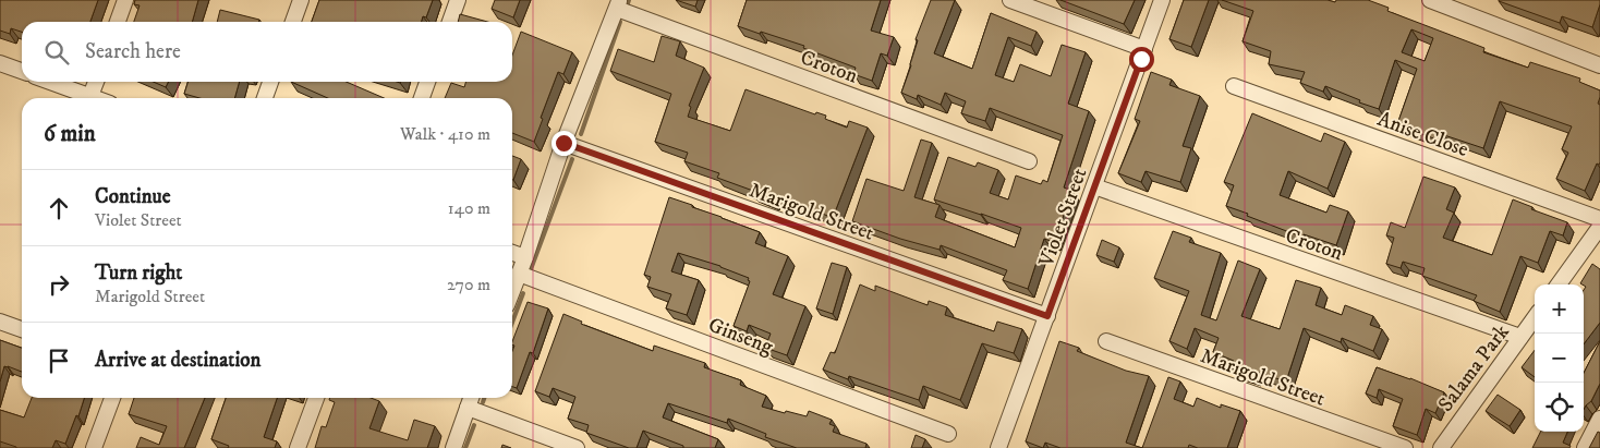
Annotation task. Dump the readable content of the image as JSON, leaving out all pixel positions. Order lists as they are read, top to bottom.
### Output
{
  "streets": {
    "street": [
      "Croton",
      "Anise Close",
      "Marigold Street",
      "Violet Street",
      "Ginseng",
      "Salama Park"
    ]
  },
  "crossings": [
    ["Croton", "Violet Street"],
    ["Croton", "Salama Park"],
    ["Marigold Street", "Violet Street"]
  ],
  "page": {
    "search": "Search here",
    "heading": ["6 min", "Walk · 410 m"],
    "list": [
      ["Continue", "Violet Street", "140 m"],
      ["Turn right", "Marigold Street", "270 m"],
      "Arrive at destination"
    ],
    "map_buttons": ["+", "−"]
  }
}
